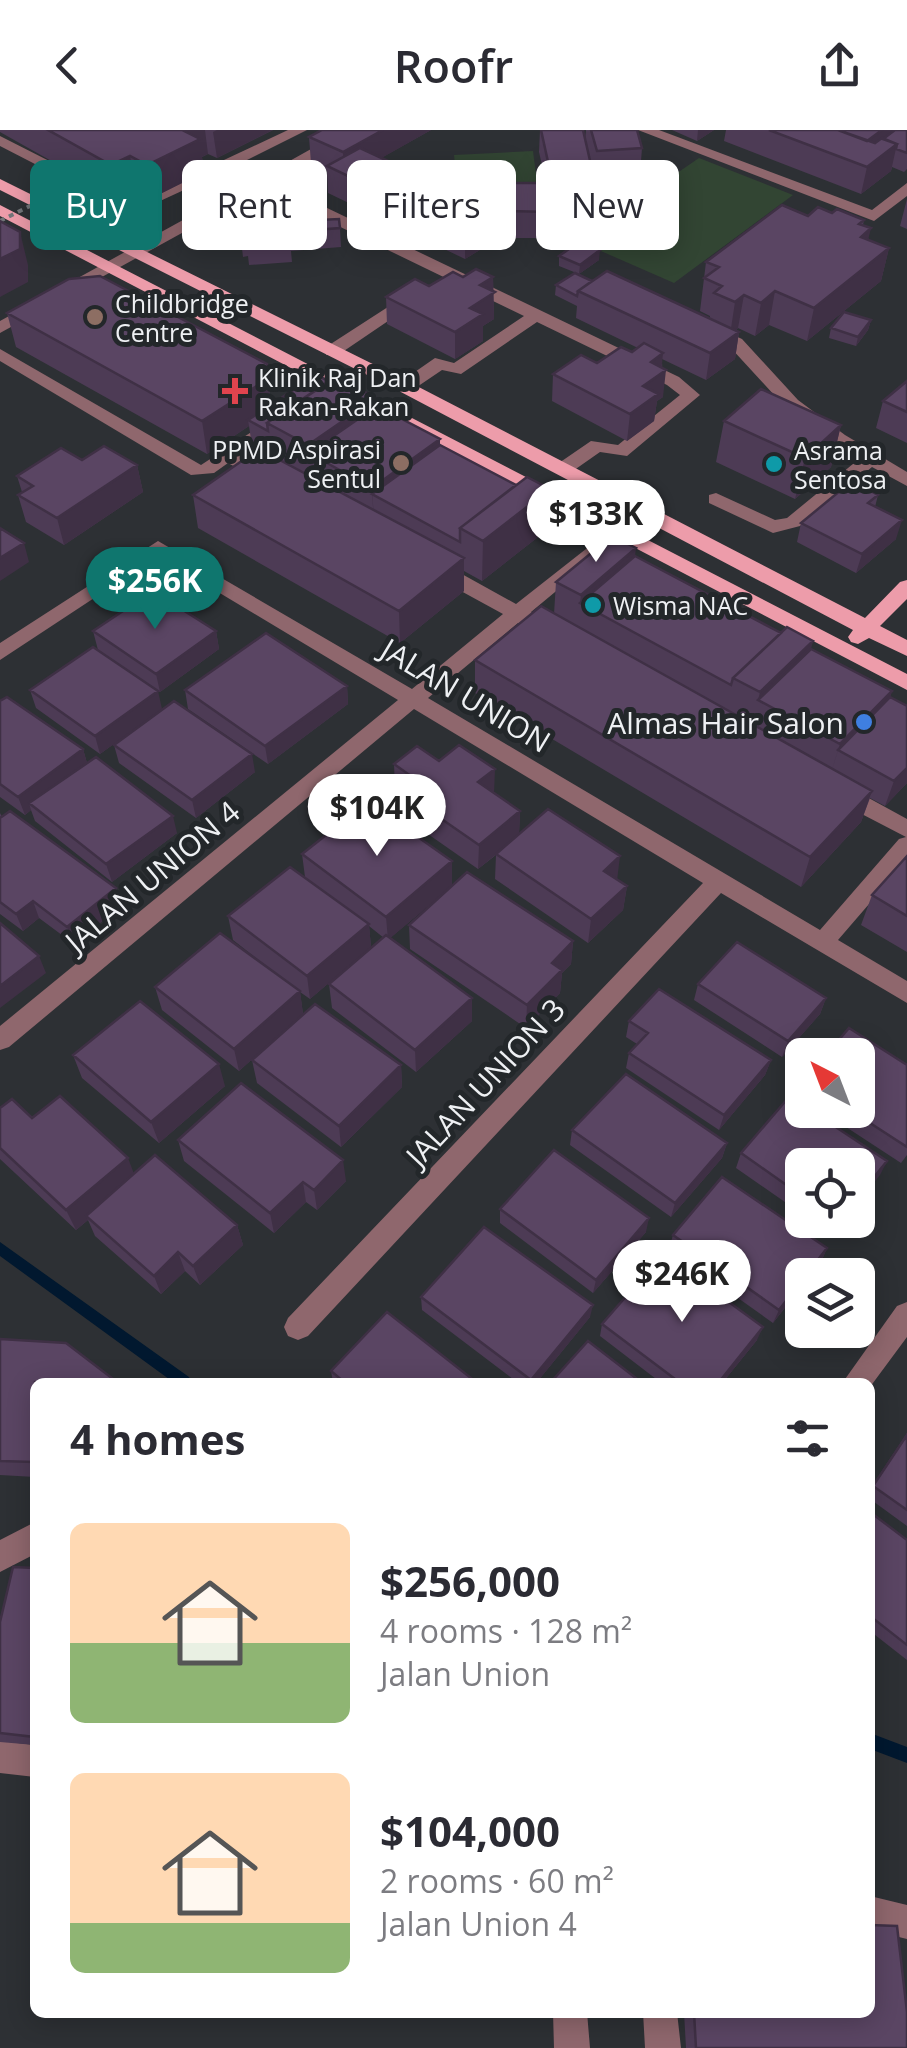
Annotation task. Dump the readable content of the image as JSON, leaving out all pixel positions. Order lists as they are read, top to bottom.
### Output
{
  "streets": {
    "street": ["JALAN UNION", "JALAN UNION 4", "JALAN UNION 3"]
  },
  "crossings": [
    ["JALAN UNION", "JALAN UNION 4"],
    ["JALAN UNION", "JALAN UNION 3"]
  ],
  "places": {
    "other": [
      "Childbridge Centre",
      "PPMD Aspirasi Sentul",
      "Asrama Sentosa",
      "Wisma NAC",
      "Almas Hair Salon"
    ],
    "health": ["Klinik Raj Dan Rakan-Rakan"]
  },
  "north": "top left",
  "page": {
    "header": "Roofr",
    "chip": [
      "Buy",
      "Rent",
      "Filters",
      "New"
    ],
    "price": [
      "$133K",
      "$256K",
      "$104K",
      "$246K"
    ],
    "heading": "4 homes",
    "list": [
      {
        "name": "$256,000",
        "note": "4 rooms · 128 m² · Jalan Union"
      },
      {
        "name": "$104,000",
        "note": "2 rooms · 60 m² · Jalan Union 4"
      }
    ]
  }
}
